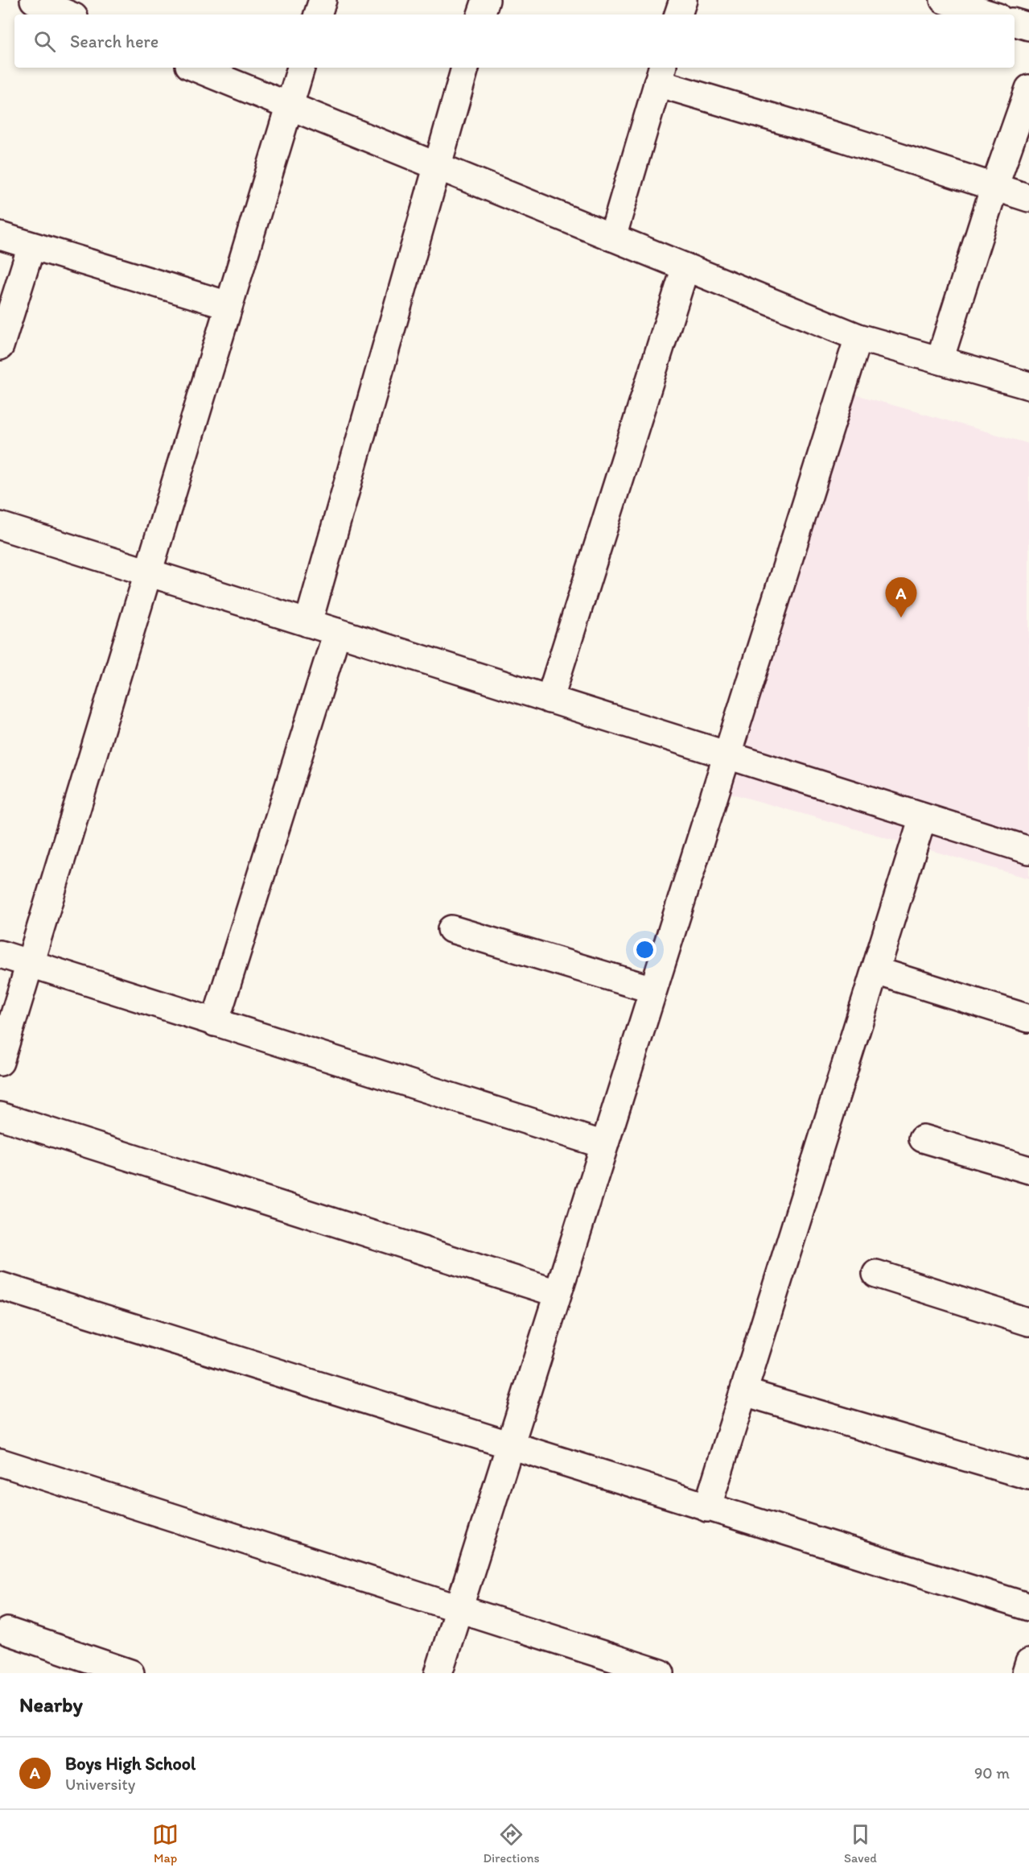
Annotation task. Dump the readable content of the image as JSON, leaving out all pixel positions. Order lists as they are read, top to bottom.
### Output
{
  "page": {
    "search": "Search here",
    "pins": "A",
    "heading": "Nearby",
    "list": [
      {
        "mark": "A",
        "name": "Boys High School",
        "note": "University",
        "value": "90 m"
      }
    ],
    "nav": ["Map", "Directions", "Saved"]
  }
}
